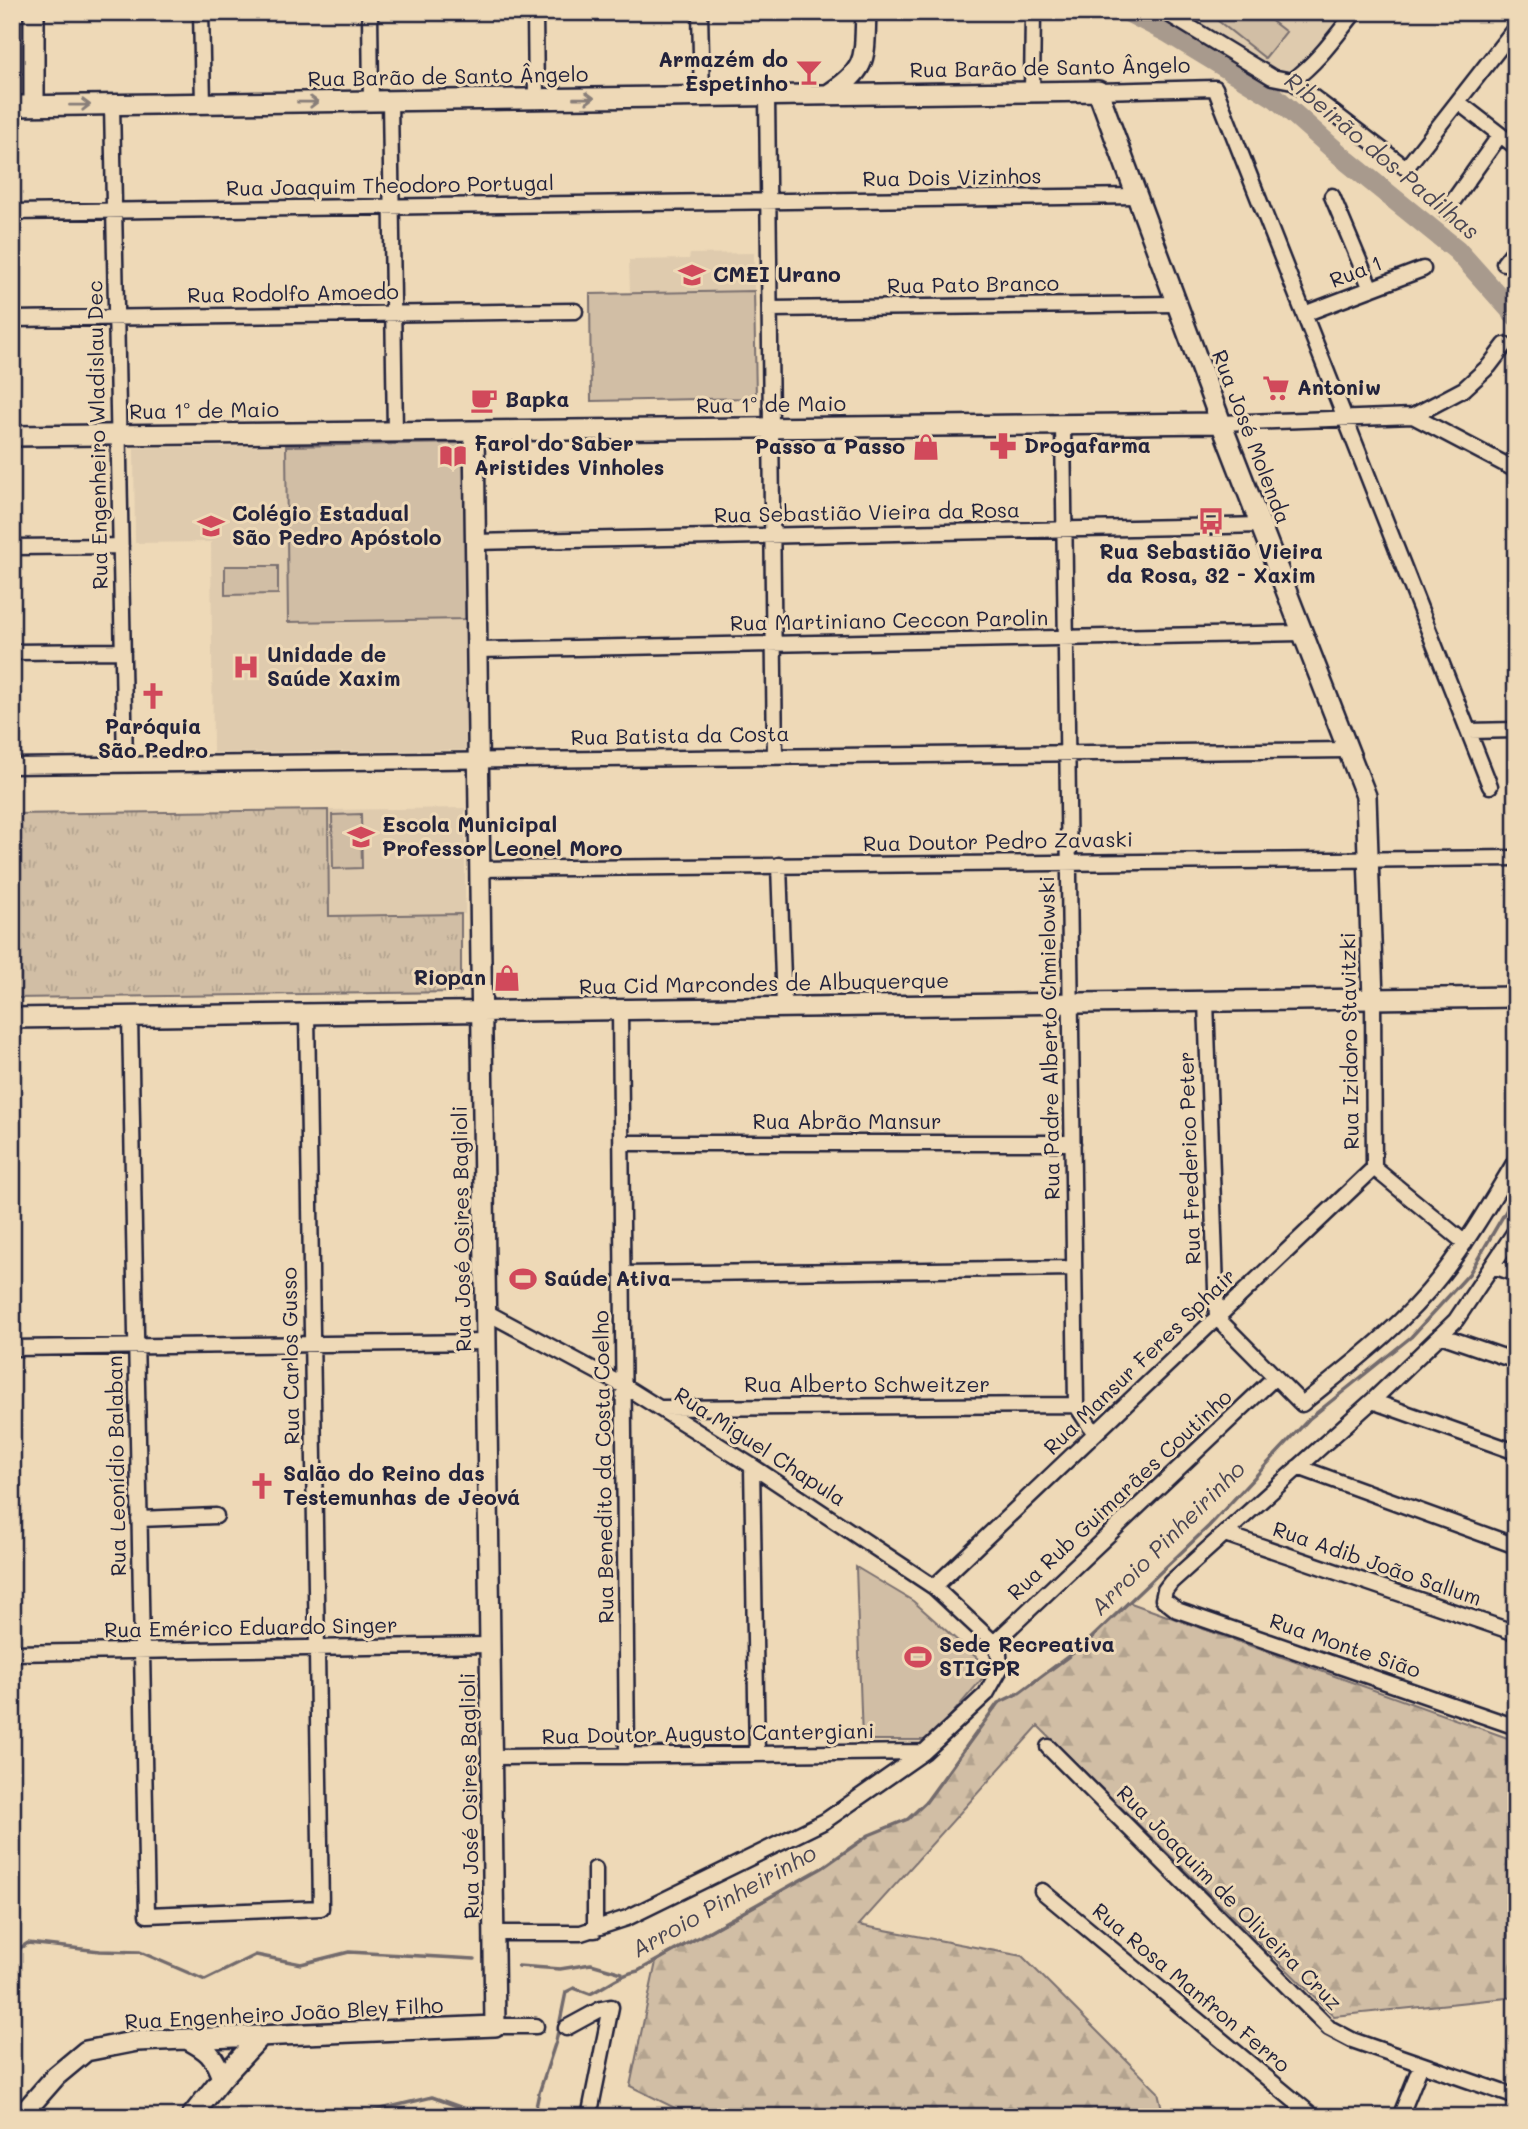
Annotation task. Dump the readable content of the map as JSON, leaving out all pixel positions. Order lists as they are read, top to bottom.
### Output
{
  "streets": {
    "street": [
      "Rua Barão de Santo Ângelo",
      "Rua Dois Vizinhos",
      "Rua Joaquim Theodoro Portugal",
      "Rua 1",
      "Rua Pato Branco",
      "Rua Rodolfo Amoedo",
      "Rua 1º de Maio",
      "Rua Engenheiro Wladislau Dec",
      "Rua José Molenda",
      "Rua Sebastião Vieira da Rosa",
      "Rua Martiniano Ceccon Parolin",
      "Rua Batista da Costa",
      "Rua Doutor Pedro Zavaski",
      "Rua Cid Marcondes de Albuquerque",
      "Rua Padre Alberto Chmielowski",
      "Rua Izidoro Stavitzki",
      "Rua Abrão Mansur",
      "Rua Frederico Peter",
      "Rua José Osires Baglioli",
      "Rua Carlos Gusso",
      "Rua Mansur Feres Sphair",
      "Rua Alberto Schweitzer",
      "Rua Miguel Chapula",
      "Rua Leonídio Balaban",
      "Rua Benedito da Costa Coelho",
      "Rua Rub Guimarães Coutinho",
      "Rua Adib João Sallum",
      "Rua Emérico Eduardo Singer",
      "Rua Monte Sião",
      "Rua Doutor Augusto Cantergiani",
      "Rua Joaquim de Oliveira Cruz",
      "Rua Rosa Manfron Ferro",
      "Rua Engenheiro João Bley Filho"
    ]
  },
  "crossings": [
    ["Rua Barão de Santo Ângelo", "Rua 1"],
    ["Rua Barão de Santo Ângelo", "Rua Engenheiro Wladislau Dec"],
    ["Rua Barão de Santo Ângelo", "Rua José Molenda"],
    ["Rua Dois Vizinhos", "Rua Joaquim Theodoro Portugal"],
    ["Rua Dois Vizinhos", "Rua José Molenda"],
    ["Rua Joaquim Theodoro Portugal", "Rua Engenheiro Wladislau Dec"],
    ["Rua Pato Branco", "Rua José Molenda"],
    ["Rua Rodolfo Amoedo", "Rua Engenheiro Wladislau Dec"],
    ["Rua 1º de Maio", "Rua Engenheiro Wladislau Dec"],
    ["Rua 1º de Maio", "Rua José Molenda"],
    ["Rua 1º de Maio", "Rua Padre Alberto Chmielowski"],
    ["Rua 1º de Maio", "Rua José Osires Baglioli"],
    ["Rua Engenheiro Wladislau Dec", "Rua Batista da Costa"],
    ["Rua José Molenda", "Rua Sebastião Vieira da Rosa"],
    ["Rua José Molenda", "Rua Martiniano Ceccon Parolin"],
    ["Rua José Molenda", "Rua Batista da Costa"],
    ["Rua José Molenda", "Rua Izidoro Stavitzki"],
    ["Rua Sebastião Vieira da Rosa", "Rua Padre Alberto Chmielowski"],
    ["Rua Sebastião Vieira da Rosa", "Rua José Osires Baglioli"],
    ["Rua Martiniano Ceccon Parolin", "Rua Padre Alberto Chmielowski"],
    ["Rua Martiniano Ceccon Parolin", "Rua José Osires Baglioli"],
    ["Rua Batista da Costa", "Rua Padre Alberto Chmielowski"],
    ["Rua Batista da Costa", "Rua José Osires Baglioli"],
    ["Rua Doutor Pedro Zavaski", "Rua Padre Alberto Chmielowski"],
    ["Rua Doutor Pedro Zavaski", "Rua Izidoro Stavitzki"],
    ["Rua Doutor Pedro Zavaski", "Rua José Osires Baglioli"],
    ["Rua Cid Marcondes de Albuquerque", "Rua Padre Alberto Chmielowski"],
    ["Rua Cid Marcondes de Albuquerque", "Rua Izidoro Stavitzki"],
    ["Rua Cid Marcondes de Albuquerque", "Rua Frederico Peter"],
    ["Rua Cid Marcondes de Albuquerque", "Rua José Osires Baglioli"],
    ["Rua Cid Marcondes de Albuquerque", "Rua Carlos Gusso"],
    ["Rua Cid Marcondes de Albuquerque", "Rua Leonídio Balaban"],
    ["Rua Cid Marcondes de Albuquerque", "Rua Benedito da Costa Coelho"],
    ["Rua Padre Alberto Chmielowski", "Rua Abrão Mansur"],
    ["Rua Padre Alberto Chmielowski", "Rua Alberto Schweitzer"],
    ["Rua Izidoro Stavitzki", "Rua Mansur Feres Sphair"],
    ["Rua Abrão Mansur", "Rua Benedito da Costa Coelho"],
    ["Rua Frederico Peter", "Rua Mansur Feres Sphair"],
    ["Rua José Osires Baglioli", "Rua Miguel Chapula"],
    ["Rua José Osires Baglioli", "Rua Emérico Eduardo Singer"],
    ["Rua José Osires Baglioli", "Rua Doutor Augusto Cantergiani"],
    ["Rua José Osires Baglioli", "Rua Engenheiro João Bley Filho"],
    ["Rua Carlos Gusso", "Rua Leonídio Balaban"],
    ["Rua Carlos Gusso", "Rua Emérico Eduardo Singer"],
    ["Rua Mansur Feres Sphair", "Rua Miguel Chapula"],
    ["Rua Alberto Schweitzer", "Rua Miguel Chapula"],
    ["Rua Miguel Chapula", "Rua Benedito da Costa Coelho"],
    ["Rua Miguel Chapula", "Rua Rub Guimarães Coutinho"],
    ["Rua Leonídio Balaban", "Rua Emérico Eduardo Singer"],
    ["Rua Benedito da Costa Coelho", "Rua Doutor Augusto Cantergiani"],
    ["Rua Adib João Sallum", "Rua Monte Sião"]
  ],
  "water": ["Ribeirão dos Padilhas", "Arroio Pinheirinho"],
  "places": {
    "bar": ["Armazém do Espetinho"],
    "school or university": ["CMEI Urano", "Colégio Estadual São Pedro Apóstolo", "Escola Municipal Professor Leonel Moro"],
    "supermarket": ["Antoniw"],
    "cafe": ["Bapka"],
    "pharmacy": ["Drogafarma"],
    "shop": ["Passo a Passo", "Riopan"],
    "library": ["Farol do Saber Aristides Vinholes"],
    "bus stop": ["Rua Sebastião Vieira da Rosa, 32 - Xaxim"],
    "hospital": ["Unidade de Saúde Xaxim"],
    "church": ["Paróquia São Pedro", "Salão do Reino das Testemunhas de Jeová"],
    "sports": ["Saúde Ativa", "Sede Recreativa STIGPR"]
  }
}
